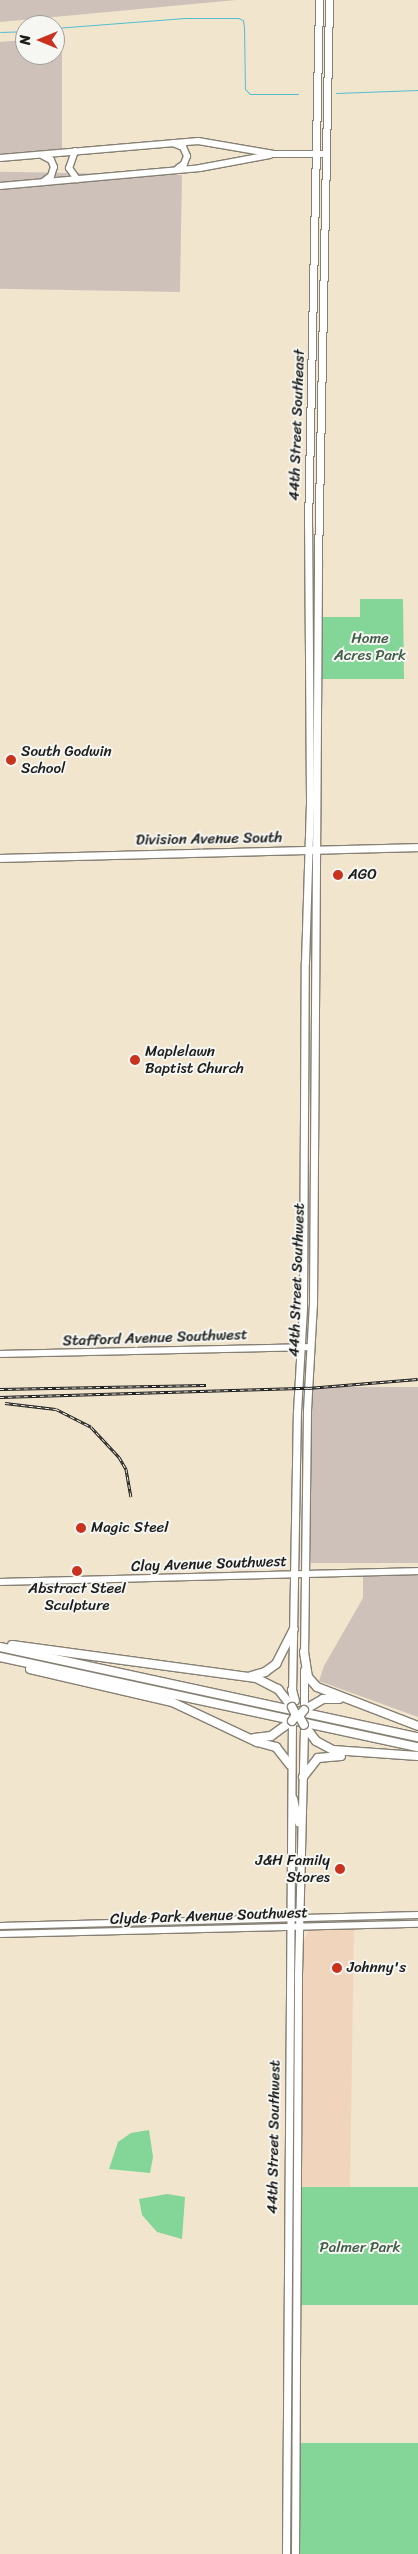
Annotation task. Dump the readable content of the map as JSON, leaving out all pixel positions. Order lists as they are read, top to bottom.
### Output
{
  "streets": {
    "main road": ["44th Street Southeast", "Division Avenue South", "44th Street Southwest"],
    "street": ["Stafford Avenue Southwest", "Clay Avenue Southwest", "Clyde Park Avenue Southwest"]
  },
  "crossings": [
    ["44th Street Southeast", "Division Avenue South"],
    ["44th Street Southeast", "44th Street Southwest"],
    ["Division Avenue South", "44th Street Southwest"],
    ["44th Street Southwest", "Stafford Avenue Southwest"],
    ["44th Street Southwest", "Clay Avenue Southwest"],
    ["44th Street Southwest", "Clyde Park Avenue Southwest"]
  ],
  "parks": ["Home Acres Park", "Palmer Park"],
  "places": [
    "South Godwin School",
    "AGO",
    "Maplelawn Baptist Church",
    "Magic Steel",
    "Abstract Steel Sculpture",
    "J&H Family Stores",
    "Johnny's"
  ],
  "north": "left"
}
